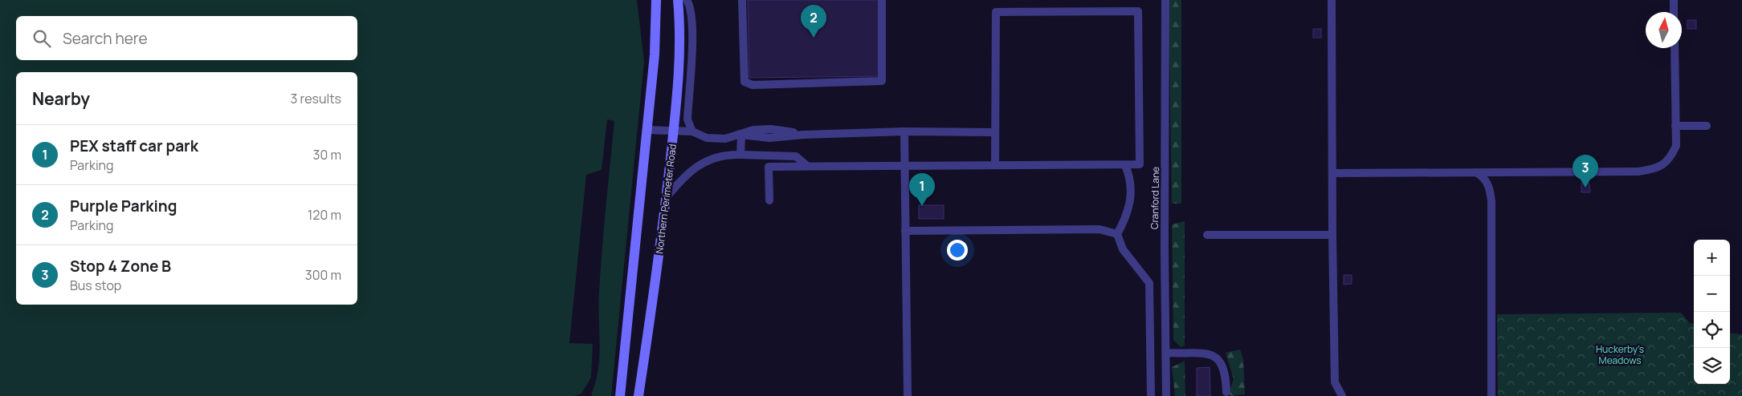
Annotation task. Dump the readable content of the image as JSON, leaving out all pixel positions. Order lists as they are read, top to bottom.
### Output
{
  "streets": {
    "street": ["Northern Perimeter Road"],
    "lane": ["Cranford Lane"]
  },
  "parks": ["Huckerby's Meadows"],
  "north": "top",
  "page": {
    "pins": ["2", "3", "1"],
    "search": "Search here",
    "heading": ["Nearby", "3 results"],
    "list": [
      {
        "mark": "1",
        "name": "PEX staff car park",
        "note": "Parking",
        "value": "30 m"
      },
      {
        "mark": "2",
        "name": "Purple Parking",
        "note": "Parking",
        "value": "120 m"
      },
      {
        "mark": "3",
        "name": "Stop 4 Zone B",
        "note": "Bus stop",
        "value": "300 m"
      }
    ],
    "map_buttons": ["+", "−"]
  }
}
